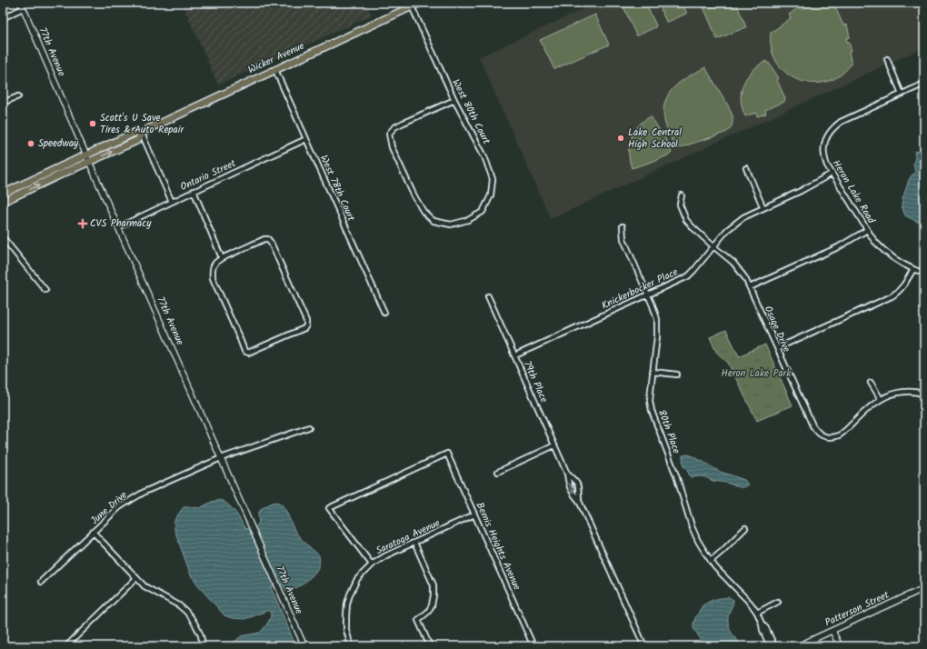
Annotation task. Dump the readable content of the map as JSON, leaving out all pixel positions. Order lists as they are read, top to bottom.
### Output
{
  "streets": {
    "highway": ["Wicker Avenue"],
    "street": [
      "77th Avenue",
      "West 80th Court",
      "Ontario Street",
      "West 78th Court",
      "Heron Lake Road",
      "Knickerbocker Place",
      "Osage Drive",
      "79th Place",
      "80th Place",
      "June Drive",
      "Saratoga Avenue",
      "Bemis Heights Avenue",
      "Patterson Street"
    ]
  },
  "crossings": [
    ["77th Avenue", "Wicker Avenue"],
    ["77th Avenue", "Ontario Street"],
    ["77th Avenue", "June Drive"],
    ["Wicker Avenue", "West 80th Court"],
    ["Wicker Avenue", "West 78th Court"],
    ["Ontario Street", "West 78th Court"],
    ["Heron Lake Road", "Knickerbocker Place"],
    ["Knickerbocker Place", "Osage Drive"],
    ["Knickerbocker Place", "79th Place"],
    ["Knickerbocker Place", "80th Place"],
    ["Saratoga Avenue", "Bemis Heights Avenue"]
  ],
  "parks": ["Heron Lake Park"],
  "places": {
    "other": ["Scott's U Save Tires & Auto Repair", "Lake Central High School", "Speedway"],
    "health": ["CVS Pharmacy"]
  }
}
